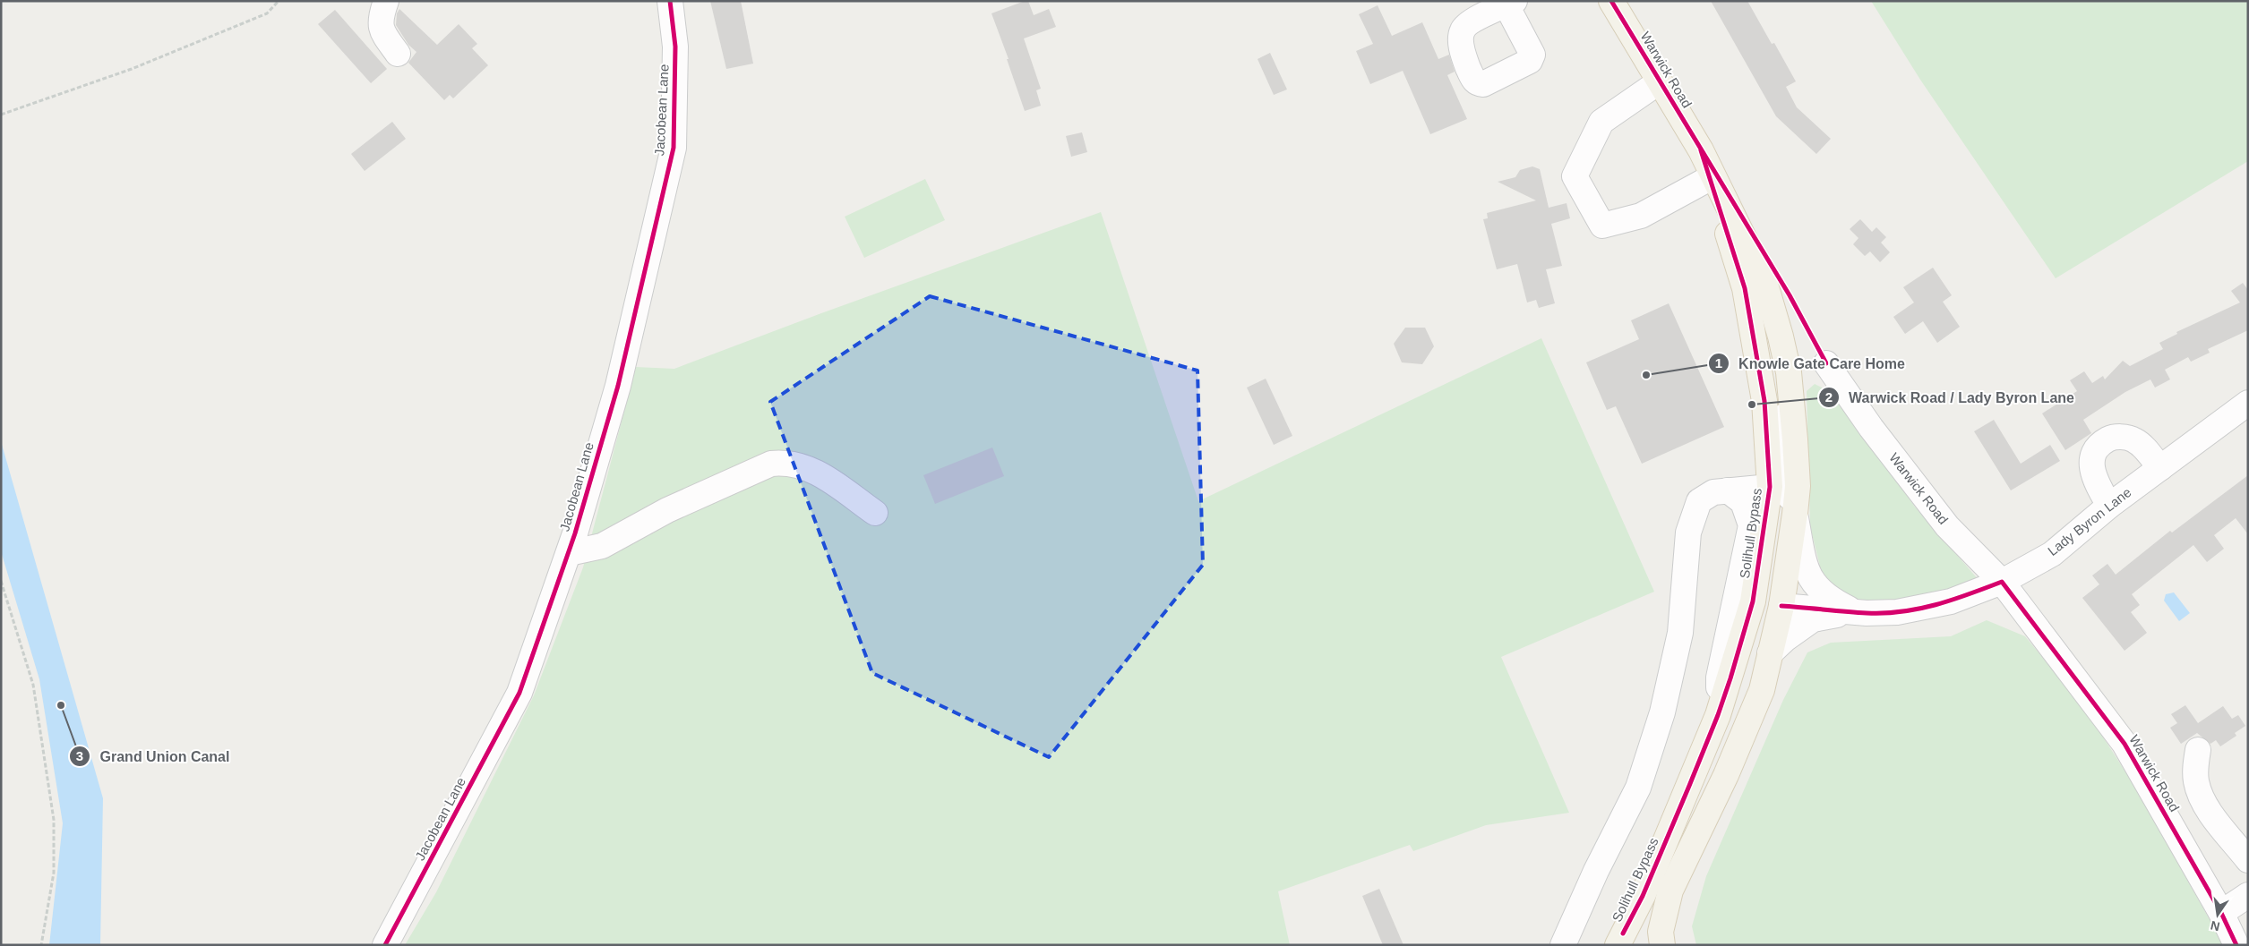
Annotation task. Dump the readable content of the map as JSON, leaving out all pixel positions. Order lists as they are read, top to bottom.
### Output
{
  "streets": {
    "main road": ["Warwick Road", "Solihull Bypass"],
    "street": ["Jacobean Lane", "Lady Byron Lane"]
  },
  "crossings": [
    ["Warwick Road", "Lady Byron Lane"],
    ["Warwick Road", "Solihull Bypass"]
  ],
  "places": ["Knowle Gate Care Home", "Warwick Road / Lady Byron Lane", "Grand Union Canal"],
  "north": "bottom"
}
